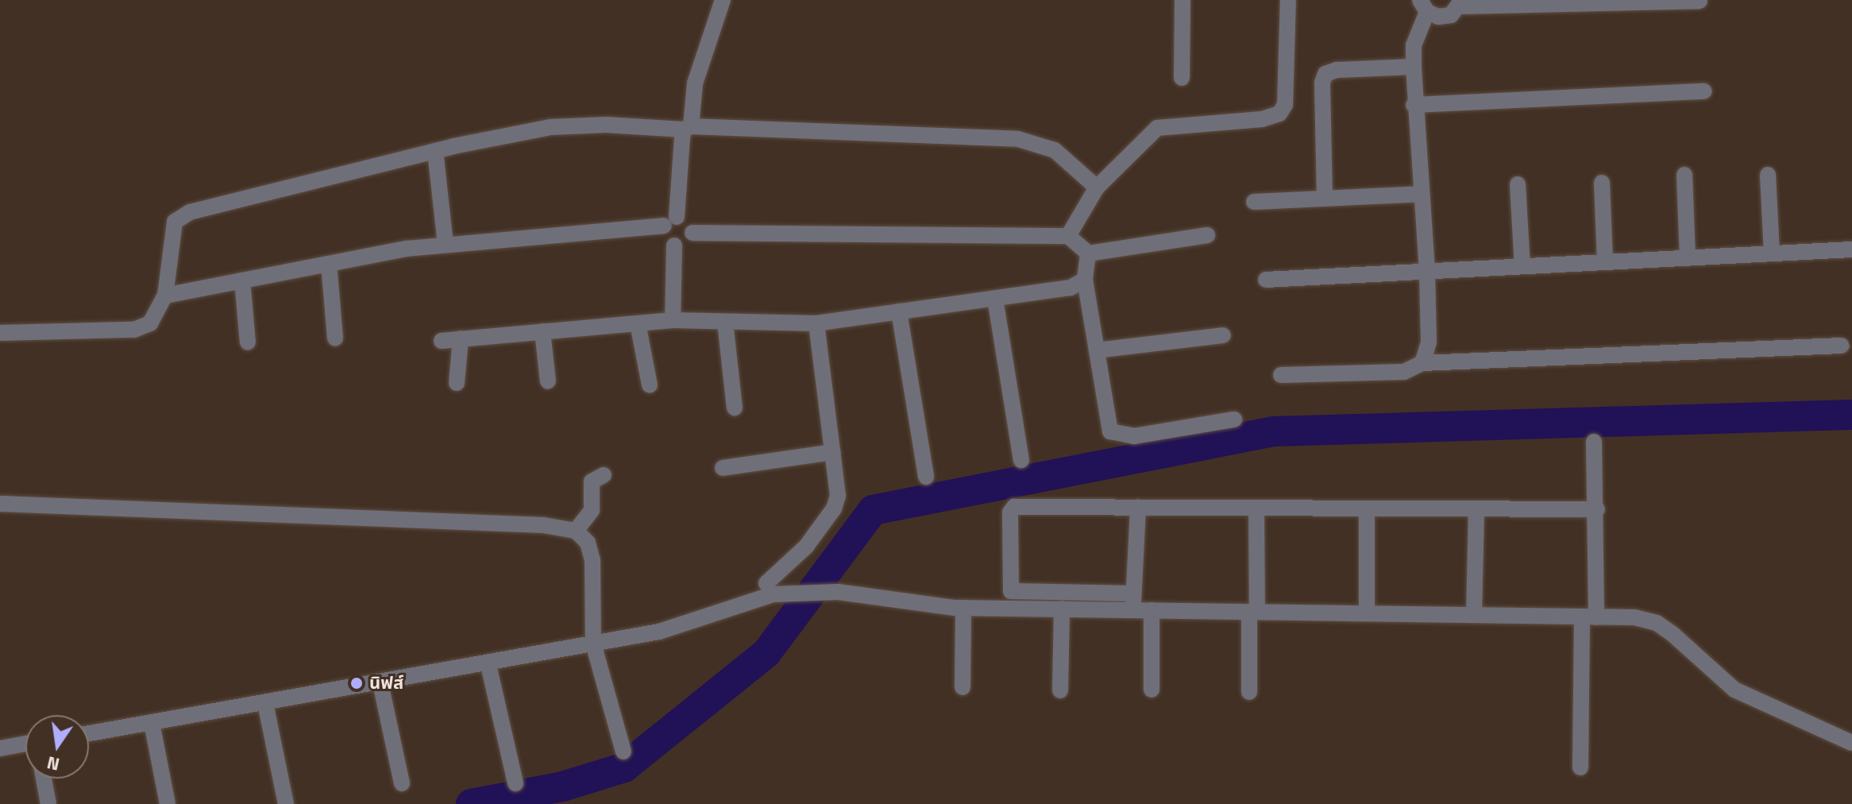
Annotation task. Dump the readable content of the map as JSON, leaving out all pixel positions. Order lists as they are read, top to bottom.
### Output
{
  "places": ["นิฟส์"],
  "north": "bottom"
}
